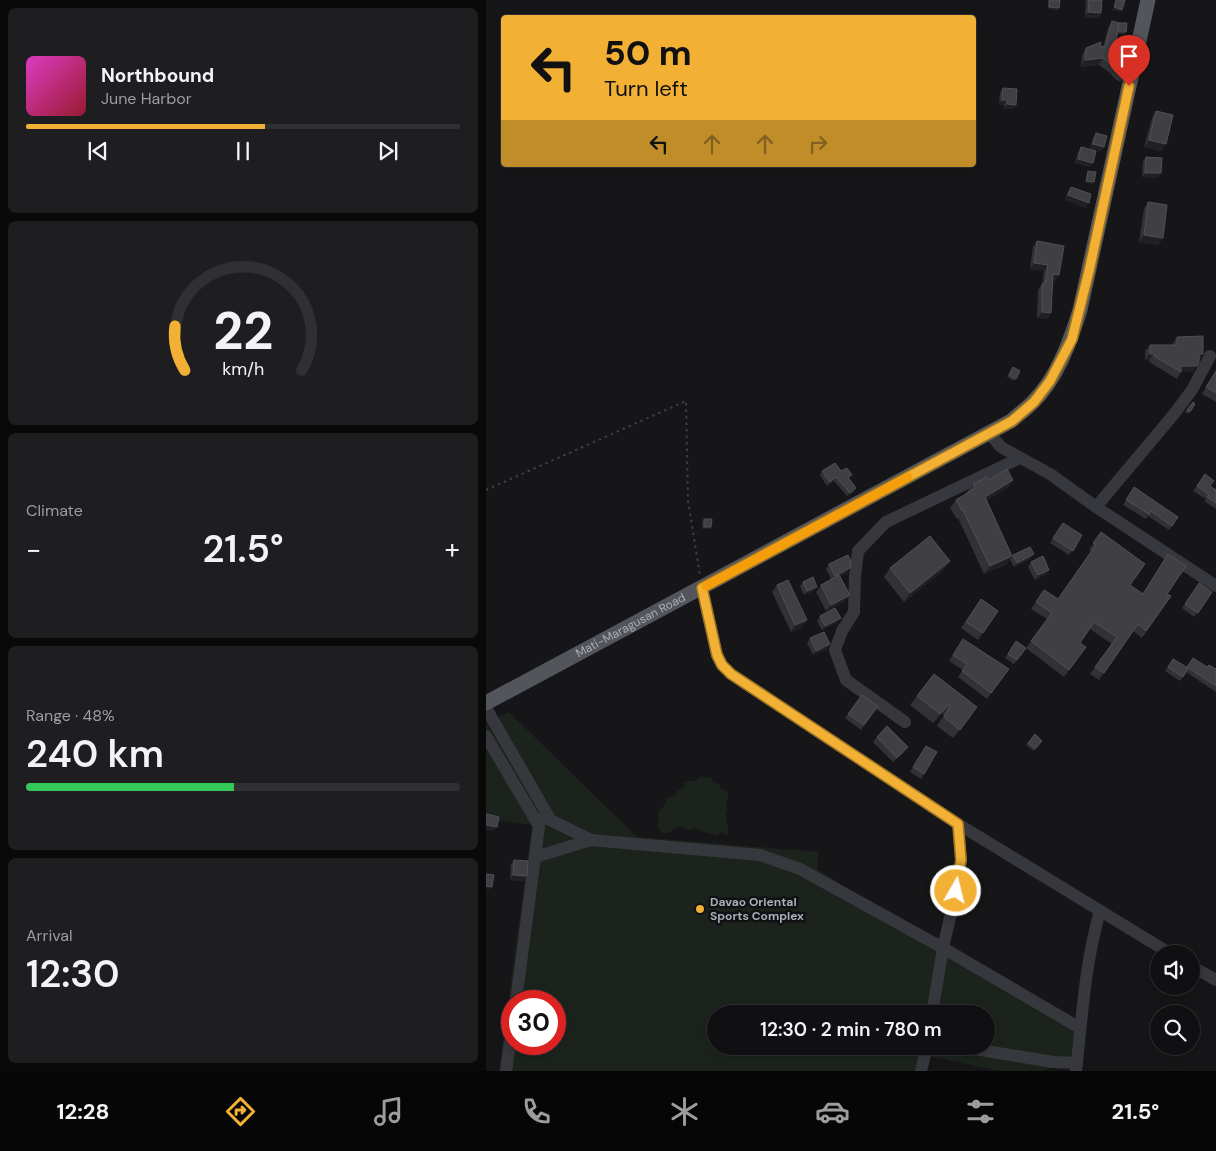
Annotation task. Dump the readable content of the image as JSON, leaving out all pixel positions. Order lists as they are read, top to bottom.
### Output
{
  "streets": {
    "main road": ["Mati-Maragusan Road"]
  },
  "places": ["Davao Oriental Sports Complex"],
  "page": {
    "turn": ["50 m", "Turn left"],
    "song": ["Northbound", "June Harbor"],
    "tile": [
      "Climate",
      ["Range · 48%", "240 km"],
      ["Arrival", "12:30"]
    ],
    "heat": ["−", "21.5°", "+"],
    "limit": "30",
    "trip": "12:30 · 2 min · 780 m",
    "tabs": ["12:28", "21.5°"],
    "gauge": ["22", "km/h"]
  }
}
